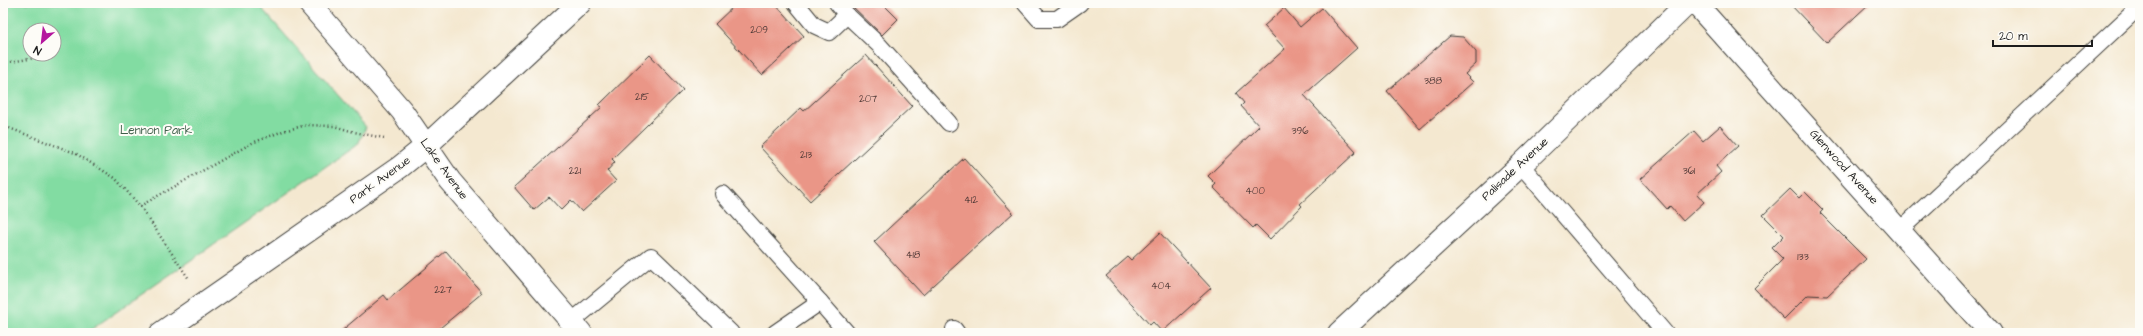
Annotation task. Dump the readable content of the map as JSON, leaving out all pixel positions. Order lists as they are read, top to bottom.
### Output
{
  "streets": {
    "street": [
      "Glenwood Avenue",
      "Lake Avenue",
      "Palisade Avenue",
      "Park Avenue"
    ]
  },
  "crossings": [
    ["Lake Avenue", "Park Avenue"]
  ],
  "parks": ["Lennon Park"],
  "house_numbers": [
    "209",
    "388",
    "215",
    "207",
    "396",
    "213",
    "221",
    "361",
    "400",
    "412",
    "418",
    "133",
    "404",
    "227"
  ],
  "scale_bar": "20 m",
  "north": "bottom left"
}
